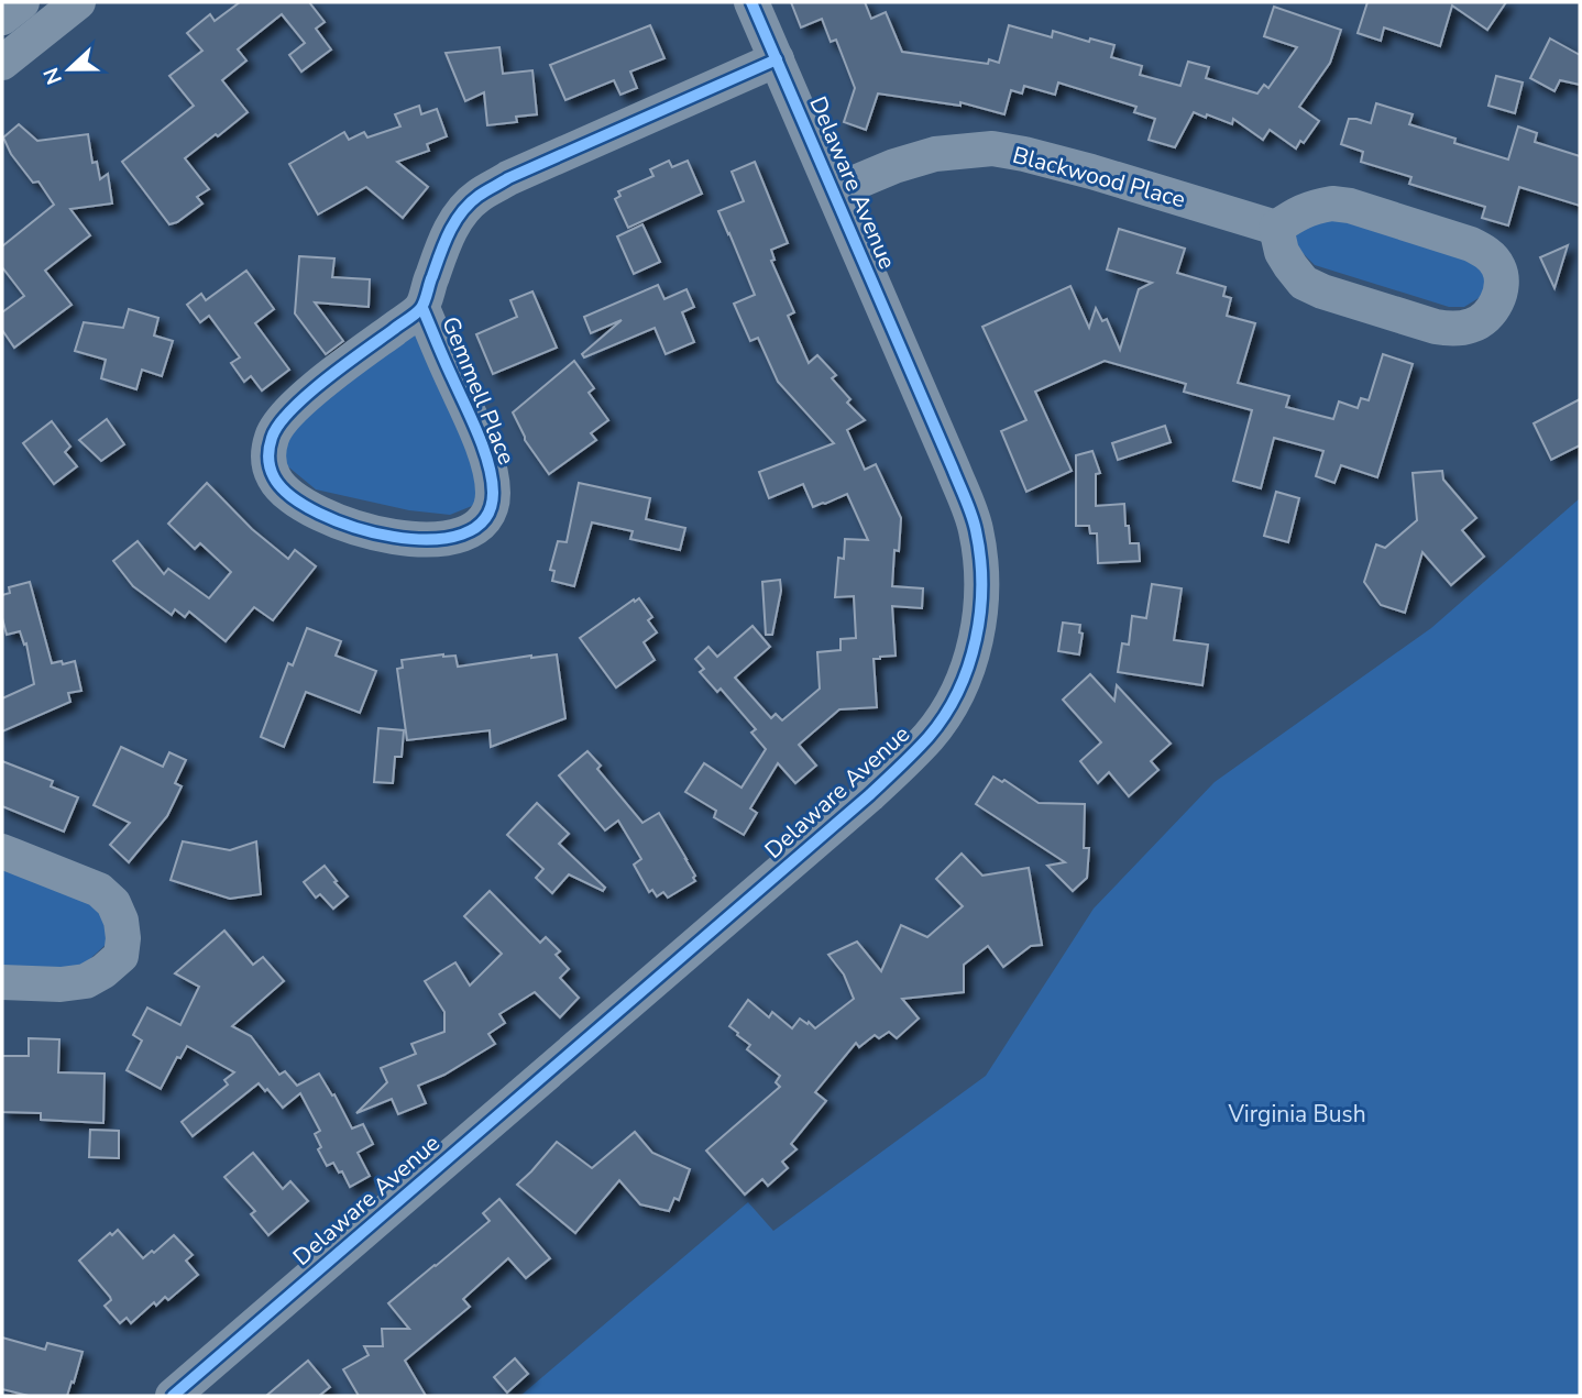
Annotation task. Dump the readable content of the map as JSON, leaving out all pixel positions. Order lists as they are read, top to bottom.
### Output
{
  "streets": {
    "street": ["Blackwood Place", "Delaware Avenue", "Gemmell Place"]
  },
  "crossings": [
    ["Blackwood Place", "Delaware Avenue"],
    ["Delaware Avenue", "Gemmell Place"]
  ],
  "parks": ["Virginia Bush"],
  "north": "left"
}
